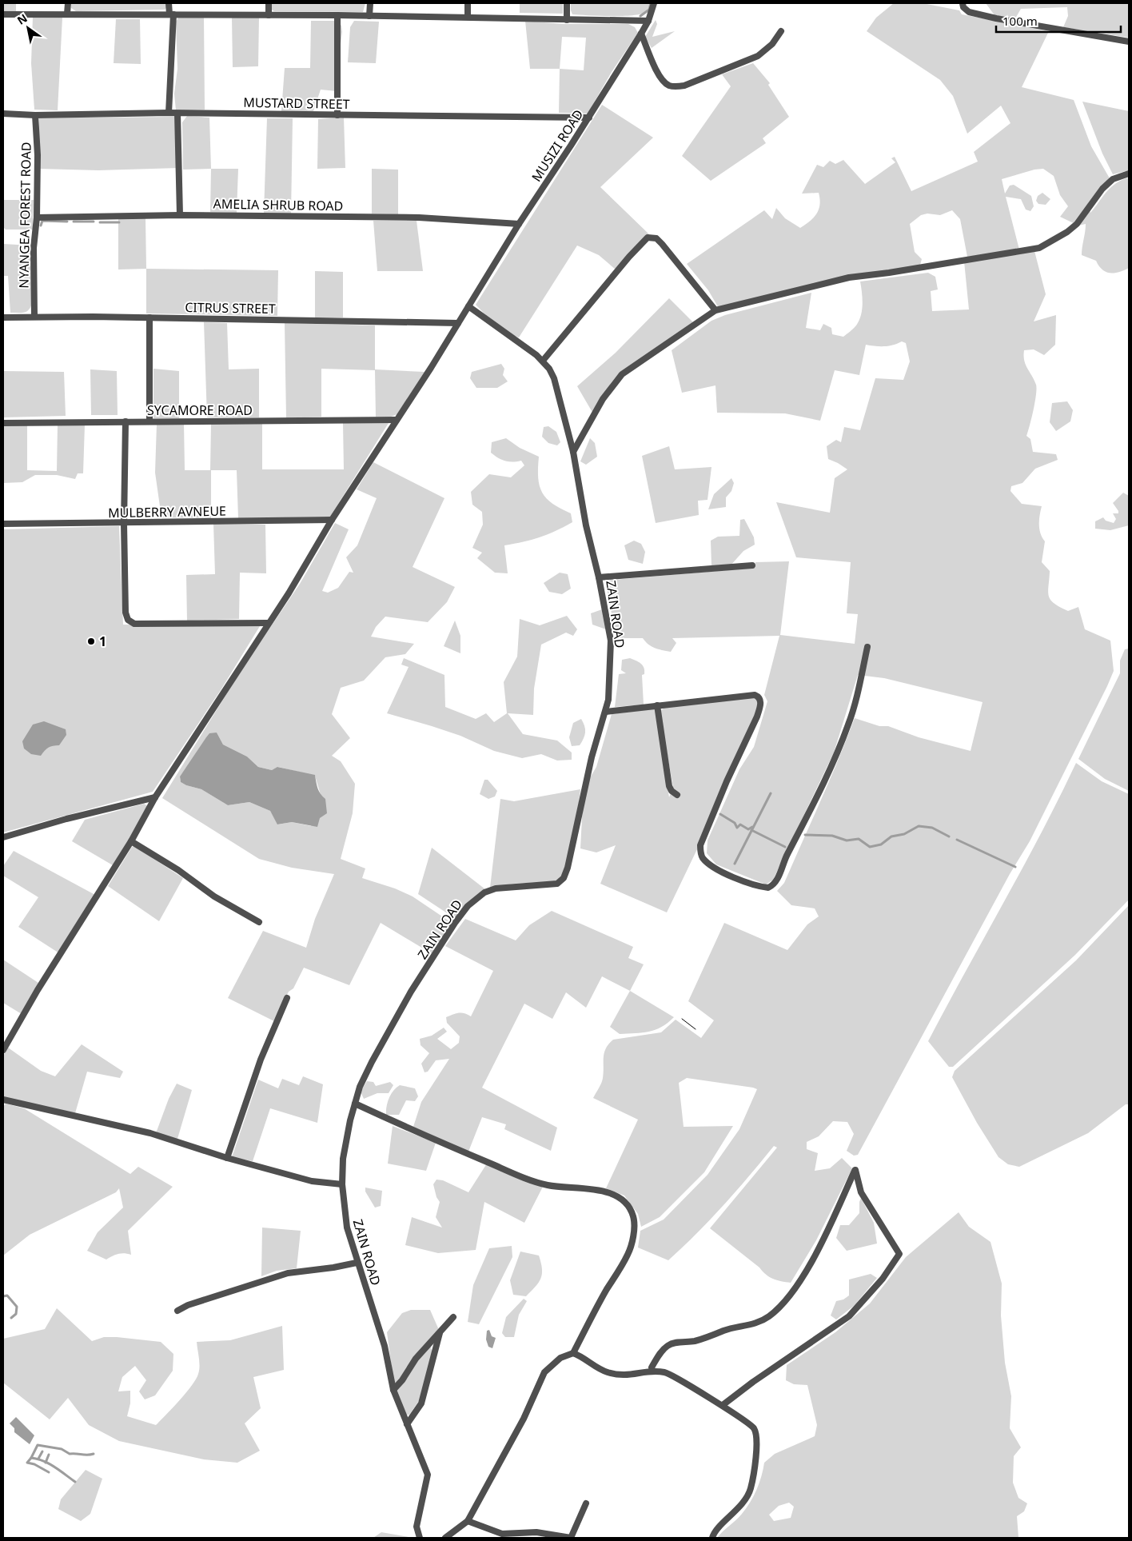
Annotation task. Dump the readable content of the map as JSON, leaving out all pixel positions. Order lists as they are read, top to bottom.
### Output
{
  "streets": {
    "street": [
      "MUSTARD STREET",
      "MUSIZI ROAD",
      "AMELIA SHRUB ROAD",
      "NYANGEA FOREST ROAD",
      "CITRUS STREET",
      "SYCAMORE ROAD",
      "MULBERRY AVNEUE",
      "ZAIN ROAD"
    ]
  },
  "crossings": [
    ["MUSTARD STREET", "MUSIZI ROAD"],
    ["MUSTARD STREET", "NYANGEA FOREST ROAD"],
    ["MUSIZI ROAD", "AMELIA SHRUB ROAD"],
    ["MUSIZI ROAD", "CITRUS STREET"],
    ["MUSIZI ROAD", "SYCAMORE ROAD"],
    ["MUSIZI ROAD", "MULBERRY AVNEUE"],
    ["MUSIZI ROAD", "ZAIN ROAD"],
    ["AMELIA SHRUB ROAD", "NYANGEA FOREST ROAD"],
    ["NYANGEA FOREST ROAD", "CITRUS STREET"]
  ],
  "places": ["1"],
  "scale_bar": "100 m",
  "north": "top left"
}
